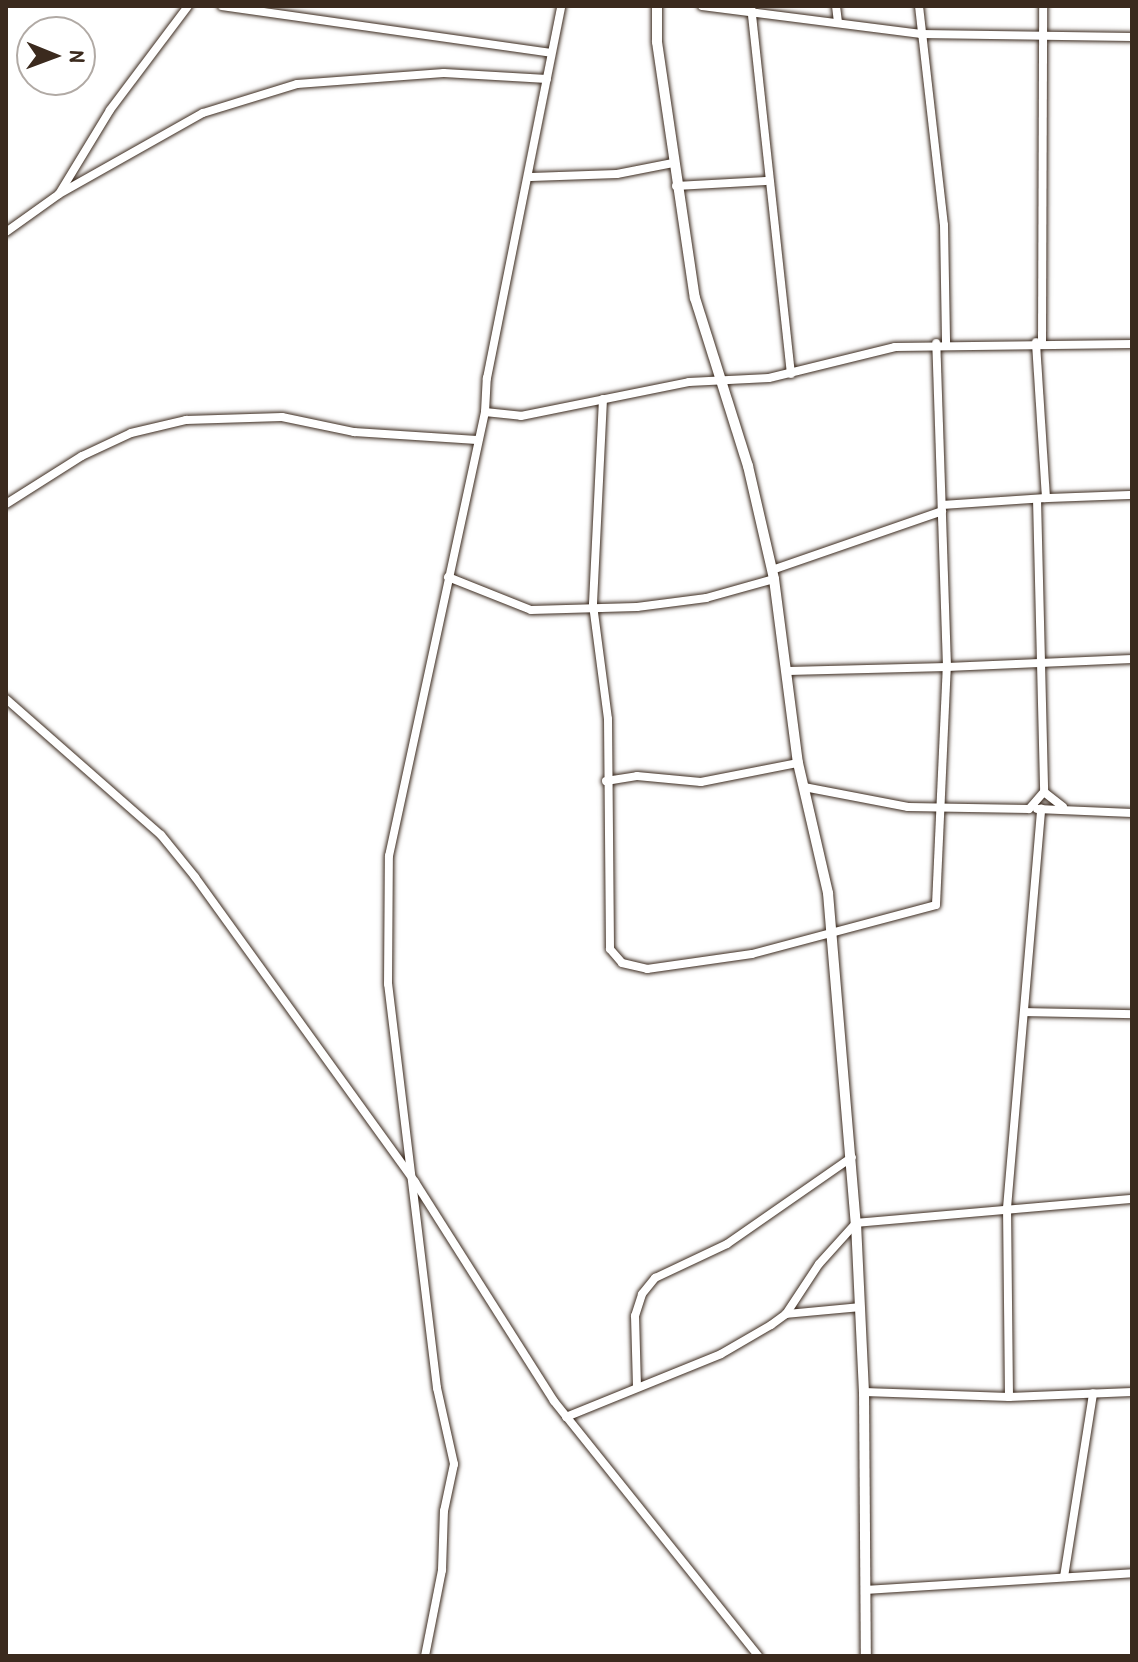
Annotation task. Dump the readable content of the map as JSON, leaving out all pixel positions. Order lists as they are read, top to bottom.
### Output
{
  "north": "right"
}
